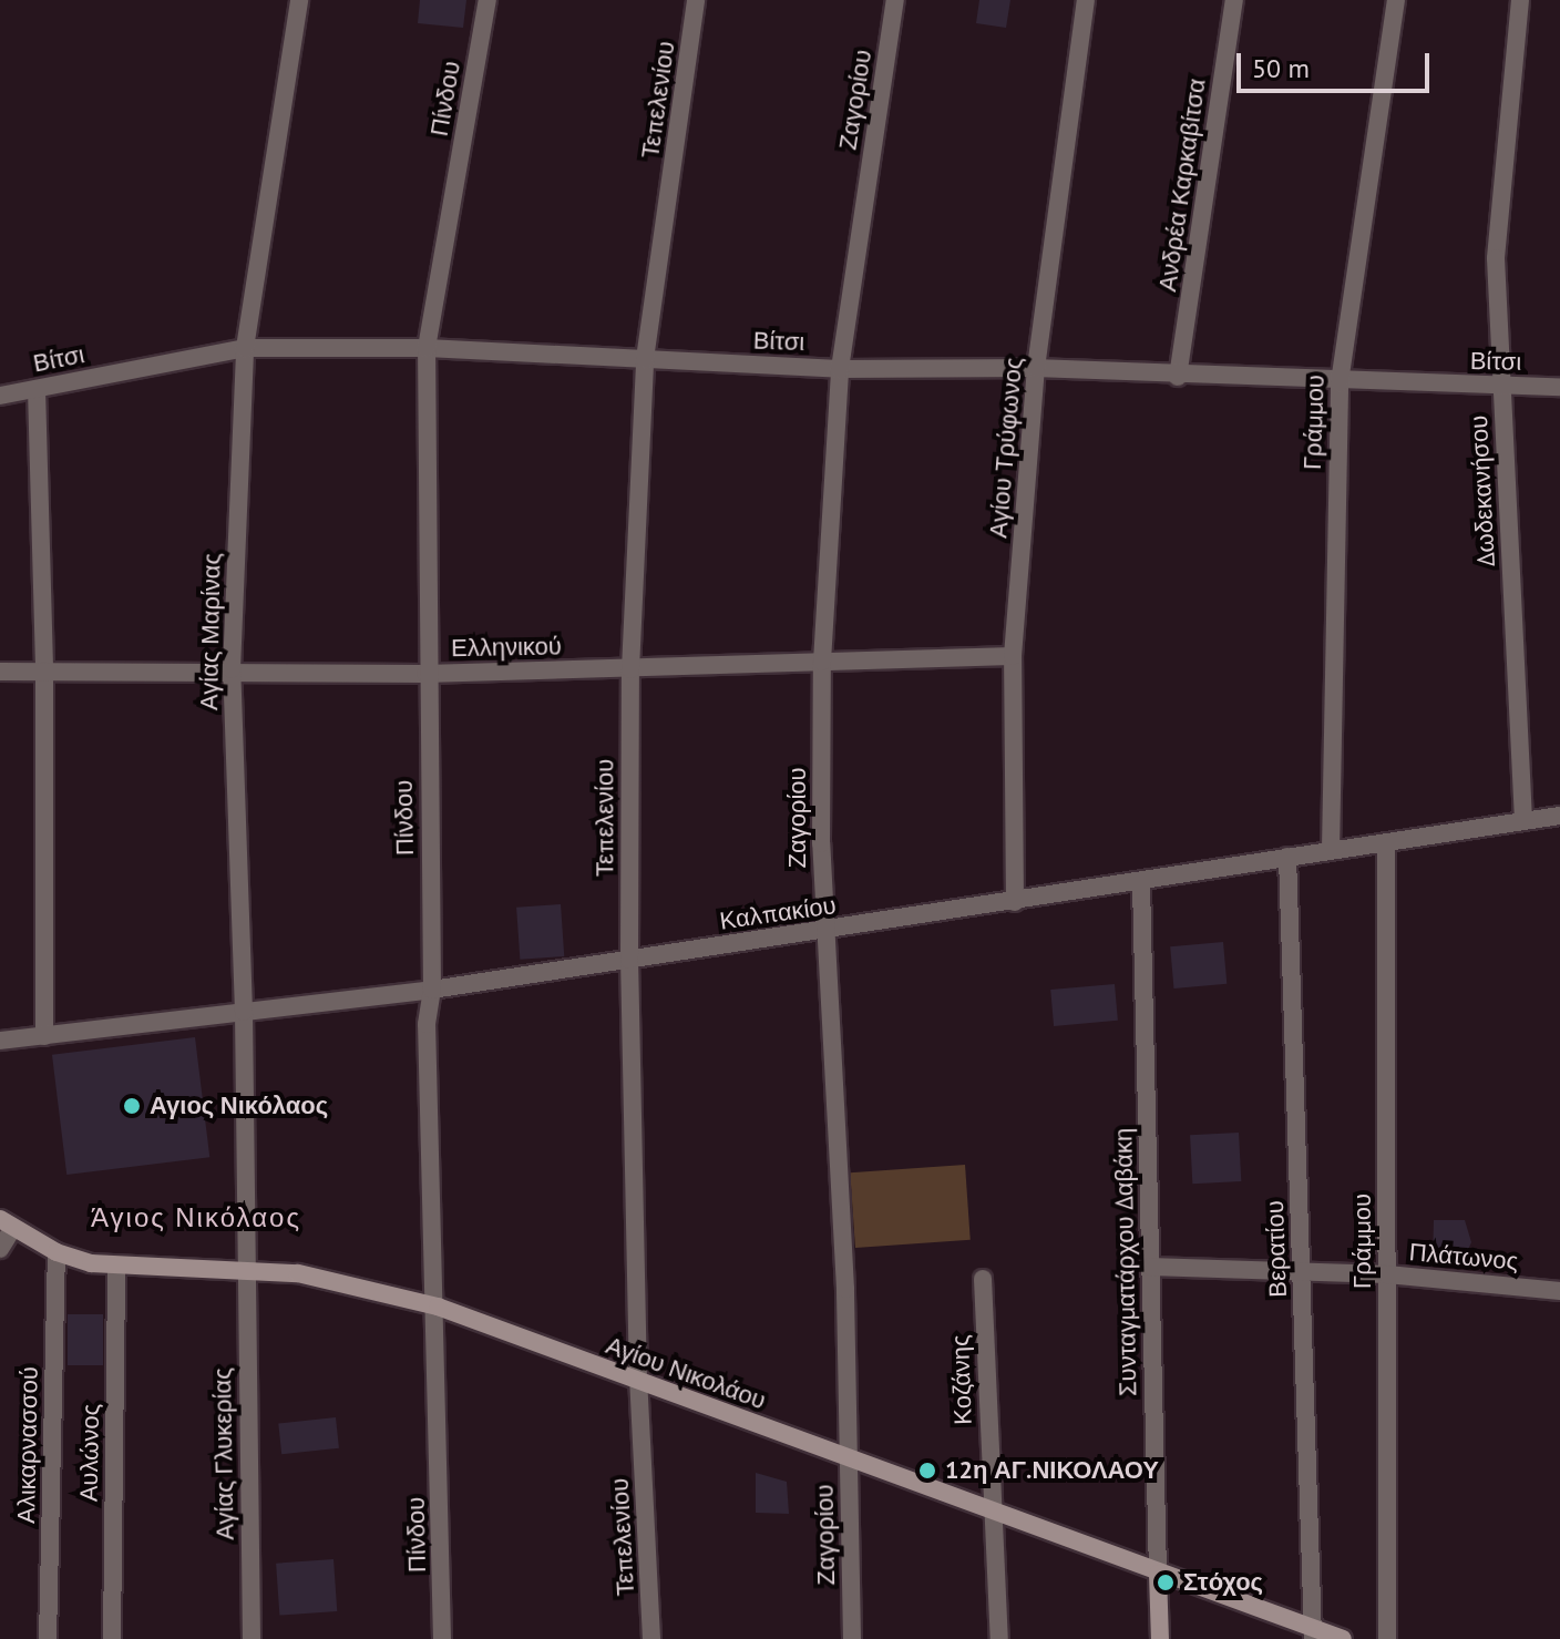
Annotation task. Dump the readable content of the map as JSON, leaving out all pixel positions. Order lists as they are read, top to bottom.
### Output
{
  "streets": {
    "street": [
      "Πίνδου",
      "Τεπελενίου",
      "Ζαγορίου",
      "Ανδρέα Καρκαβίτσα",
      "Βίτσι",
      "Γράμμου",
      "Αγίου Τρύφωνος",
      "Δωδεκανήσου",
      "Αγίας Μαρίνας",
      "Ελληνικού",
      "Καλπακίου",
      "Βερατίου",
      "Πλάτωνος",
      "Συνταγματάρχου Δαβάκη",
      "Αγίου Νικολάου",
      "Κοζάνης",
      "Αλικαρνασσού",
      "Αυλώνος",
      "Αγίας Γλυκερίας"
    ]
  },
  "crossings": [
    ["Πίνδου", "Βίτσι"],
    ["Πίνδου", "Ελληνικού"],
    ["Πίνδου", "Καλπακίου"],
    ["Πίνδου", "Αγίου Νικολάου"],
    ["Τεπελενίου", "Βίτσι"],
    ["Τεπελενίου", "Ελληνικού"],
    ["Τεπελενίου", "Καλπακίου"],
    ["Τεπελενίου", "Αγίου Νικολάου"],
    ["Ζαγορίου", "Βίτσι"],
    ["Ζαγορίου", "Ελληνικού"],
    ["Ζαγορίου", "Καλπακίου"],
    ["Ζαγορίου", "Αγίου Νικολάου"],
    ["Ανδρέα Καρκαβίτσα", "Βίτσι"],
    ["Βίτσι", "Γράμμου"],
    ["Βίτσι", "Αγίου Τρύφωνος"],
    ["Βίτσι", "Δωδεκανήσου"],
    ["Βίτσι", "Αγίας Μαρίνας"],
    ["Γράμμου", "Καλπακίου"],
    ["Γράμμου", "Πλάτωνος"],
    ["Αγίου Τρύφωνος", "Ελληνικού"],
    ["Αγίου Τρύφωνος", "Καλπακίου"],
    ["Δωδεκανήσου", "Καλπακίου"],
    ["Αγίας Μαρίνας", "Ελληνικού"],
    ["Αγίας Μαρίνας", "Καλπακίου"],
    ["Αγίας Μαρίνας", "Αγίου Νικολάου"],
    ["Αγίας Μαρίνας", "Αγίας Γλυκερίας"],
    ["Καλπακίου", "Βερατίου"],
    ["Καλπακίου", "Συνταγματάρχου Δαβάκη"],
    ["Βερατίου", "Πλάτωνος"],
    ["Βερατίου", "Αγίου Νικολάου"],
    ["Πλάτωνος", "Συνταγματάρχου Δαβάκη"],
    ["Συνταγματάρχου Δαβάκη", "Αγίου Νικολάου"],
    ["Αγίου Νικολάου", "Κοζάνης"],
    ["Αγίου Νικολάου", "Αλικαρνασσού"],
    ["Αγίου Νικολάου", "Αυλώνος"],
    ["Αγίου Νικολάου", "Αγίας Γλυκερίας"]
  ],
  "districts": ["Άγιος Νικόλαος"],
  "places": ["Αγιος Νικόλαος", "12η ΑΓ.ΝΙΚΟΛΑΟΥ", "Στόχος"],
  "scale_bar": "50 m"
}
